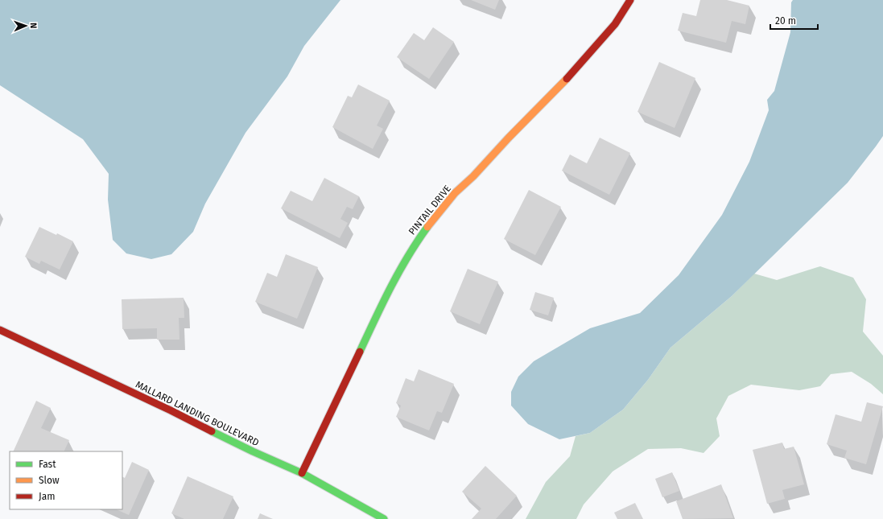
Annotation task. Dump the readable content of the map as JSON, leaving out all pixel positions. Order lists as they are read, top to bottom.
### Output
{
  "streets": {
    "street": ["PINTAIL DRIVE", "MALLARD LANDING BOULEVARD"]
  },
  "crossings": [
    ["PINTAIL DRIVE", "MALLARD LANDING BOULEVARD"]
  ],
  "legend": ["Fast", "Slow", "Jam"],
  "scale_bar": "20 m",
  "north": "right"
}
